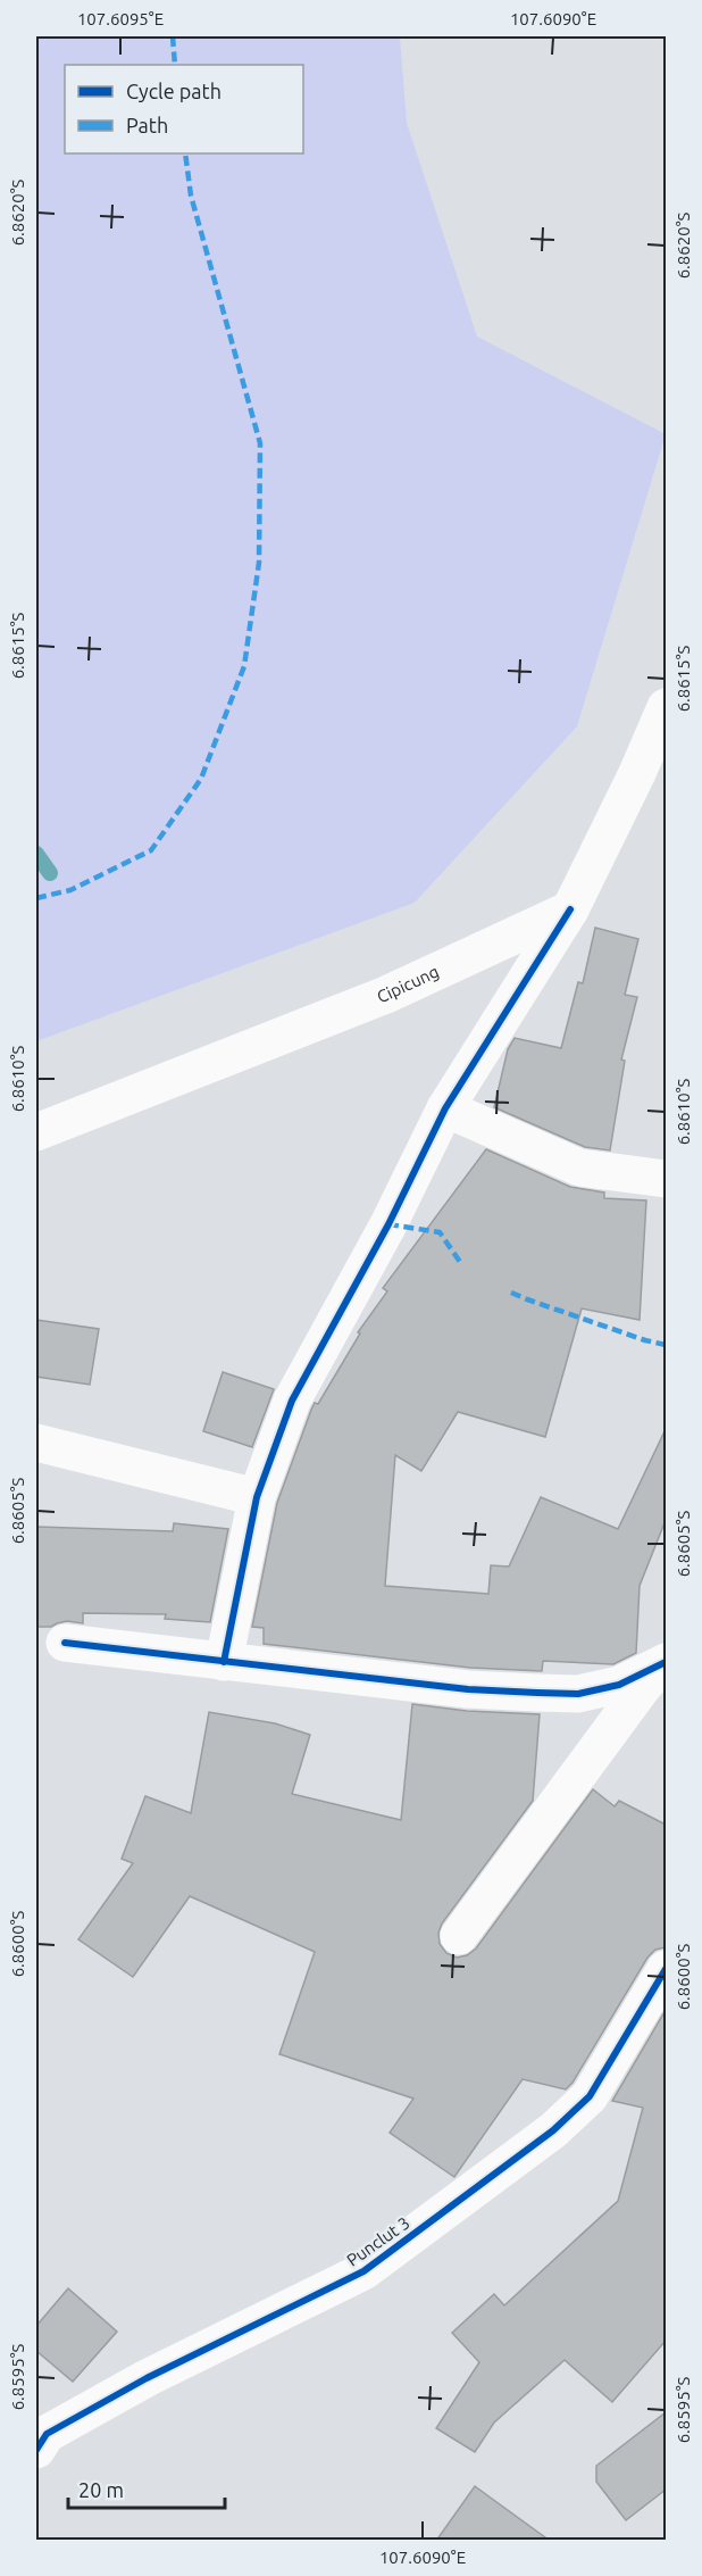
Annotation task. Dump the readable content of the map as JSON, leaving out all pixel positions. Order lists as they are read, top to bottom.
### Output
{
  "streets": {
    "street": ["Cipicung", "Punclut 3"]
  },
  "legend": ["Cycle path", "Path"],
  "scale_bar": "20 m",
  "coordinates": [
    "107.6095°E",
    "107.6090°E",
    "6.8620°S",
    "6.8615°S",
    "6.8610°S",
    "6.8605°S",
    "6.8600°S",
    "6.8595°S"
  ]
}
